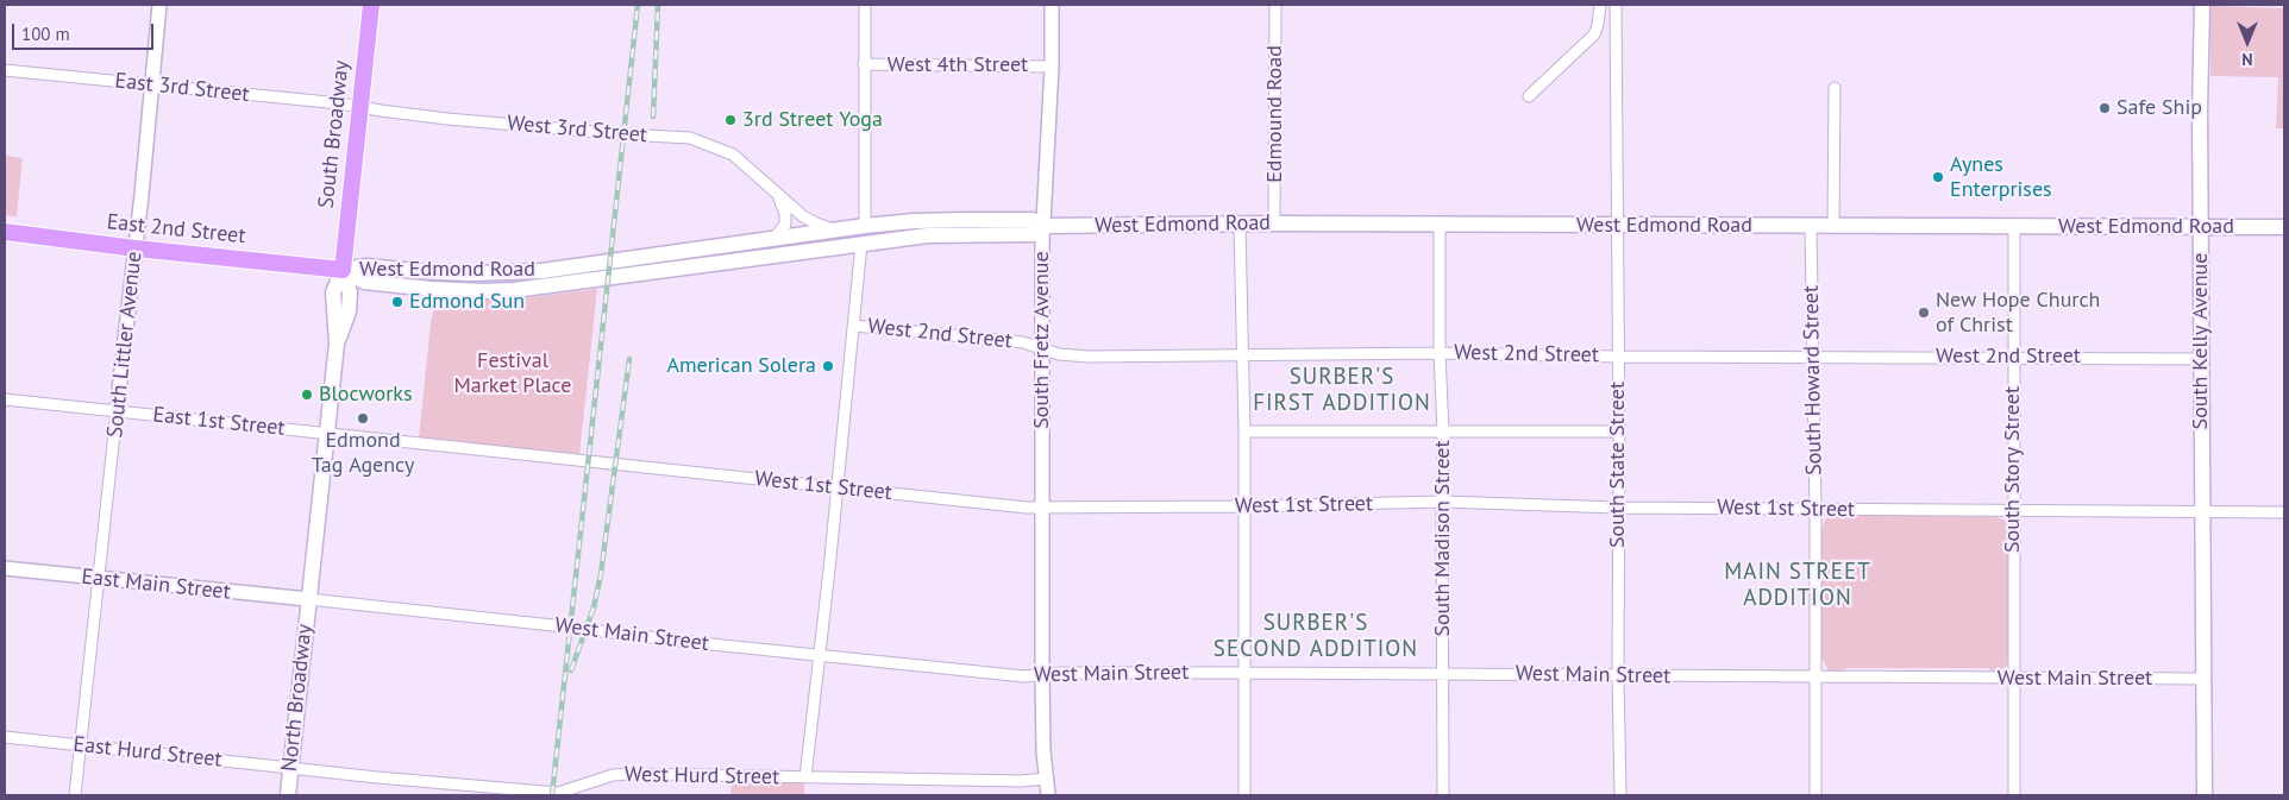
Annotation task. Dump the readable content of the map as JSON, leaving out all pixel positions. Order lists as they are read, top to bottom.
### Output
{
  "streets": {
    "main road": [
      "South Broadway",
      "West Edmond Road",
      "East 2nd Street",
      "South Kelly Avenue",
      "North Broadway"
    ],
    "street": [
      "West 4th Street",
      "East 3rd Street",
      "Edmound Road",
      "West 3rd Street",
      "West 2nd Street",
      "South Fretz Avenue",
      "South Littler Avenue",
      "South Howard Street",
      "East 1st Street",
      "South State Street",
      "South Story Street",
      "West 1st Street",
      "South Madison Street",
      "East Main Street",
      "West Main Street",
      "East Hurd Street",
      "West Hurd Street"
    ]
  },
  "crossings": [
    ["West 4th Street", "South Fretz Avenue"],
    ["East 3rd Street", "West 3rd Street"],
    ["East 3rd Street", "South Broadway"],
    ["East 3rd Street", "South Littler Avenue"],
    ["Edmound Road", "West Edmond Road"],
    ["West 3rd Street", "South Broadway"],
    ["West 3rd Street", "West Edmond Road"],
    ["South Broadway", "West Edmond Road"],
    ["South Broadway", "East 2nd Street"],
    ["South Broadway", "East 1st Street"],
    ["South Broadway", "West 1st Street"],
    ["South Broadway", "East Main Street"],
    ["South Broadway", "West Main Street"],
    ["South Broadway", "North Broadway"],
    ["West Edmond Road", "East 2nd Street"],
    ["West Edmond Road", "South Fretz Avenue"],
    ["West Edmond Road", "South Kelly Avenue"],
    ["West Edmond Road", "South Howard Street"],
    ["West Edmond Road", "South State Street"],
    ["West Edmond Road", "South Story Street"],
    ["West Edmond Road", "South Madison Street"],
    ["East 2nd Street", "South Littler Avenue"],
    ["West 2nd Street", "South Fretz Avenue"],
    ["West 2nd Street", "South Kelly Avenue"],
    ["West 2nd Street", "South Howard Street"],
    ["West 2nd Street", "South State Street"],
    ["West 2nd Street", "South Story Street"],
    ["West 2nd Street", "South Madison Street"],
    ["South Fretz Avenue", "West 1st Street"],
    ["South Fretz Avenue", "West Main Street"],
    ["South Fretz Avenue", "West Hurd Street"],
    ["South Kelly Avenue", "West 1st Street"],
    ["South Kelly Avenue", "West Main Street"],
    ["South Littler Avenue", "East 1st Street"],
    ["South Littler Avenue", "East Main Street"],
    ["South Littler Avenue", "East Hurd Street"],
    ["South Howard Street", "West 1st Street"],
    ["South Howard Street", "West Main Street"],
    ["East 1st Street", "West 1st Street"],
    ["South State Street", "West 1st Street"],
    ["South State Street", "West Main Street"],
    ["South Story Street", "West 1st Street"],
    ["South Story Street", "West Main Street"],
    ["West 1st Street", "South Madison Street"],
    ["South Madison Street", "West Main Street"],
    ["East Main Street", "West Main Street"],
    ["East Main Street", "North Broadway"],
    ["West Main Street", "North Broadway"],
    ["North Broadway", "East Hurd Street"],
    ["North Broadway", "West Hurd Street"],
    ["East Hurd Street", "West Hurd Street"]
  ],
  "districts": ["SURBER'S FIRST ADDITION", "MAIN STREET ADDITION", "SURBER'S SECOND ADDITION"],
  "parks": ["Festival Market Place"],
  "places": [
    "Safe Ship",
    "3rd Street Yoga",
    "Aynes Enterprises",
    "Edmond Sun",
    "New Hope Church of Christ",
    "American Solera",
    "Blocworks",
    "Edmond Tag Agency"
  ],
  "scale_bar": "100 m",
  "north": "bottom"
}
